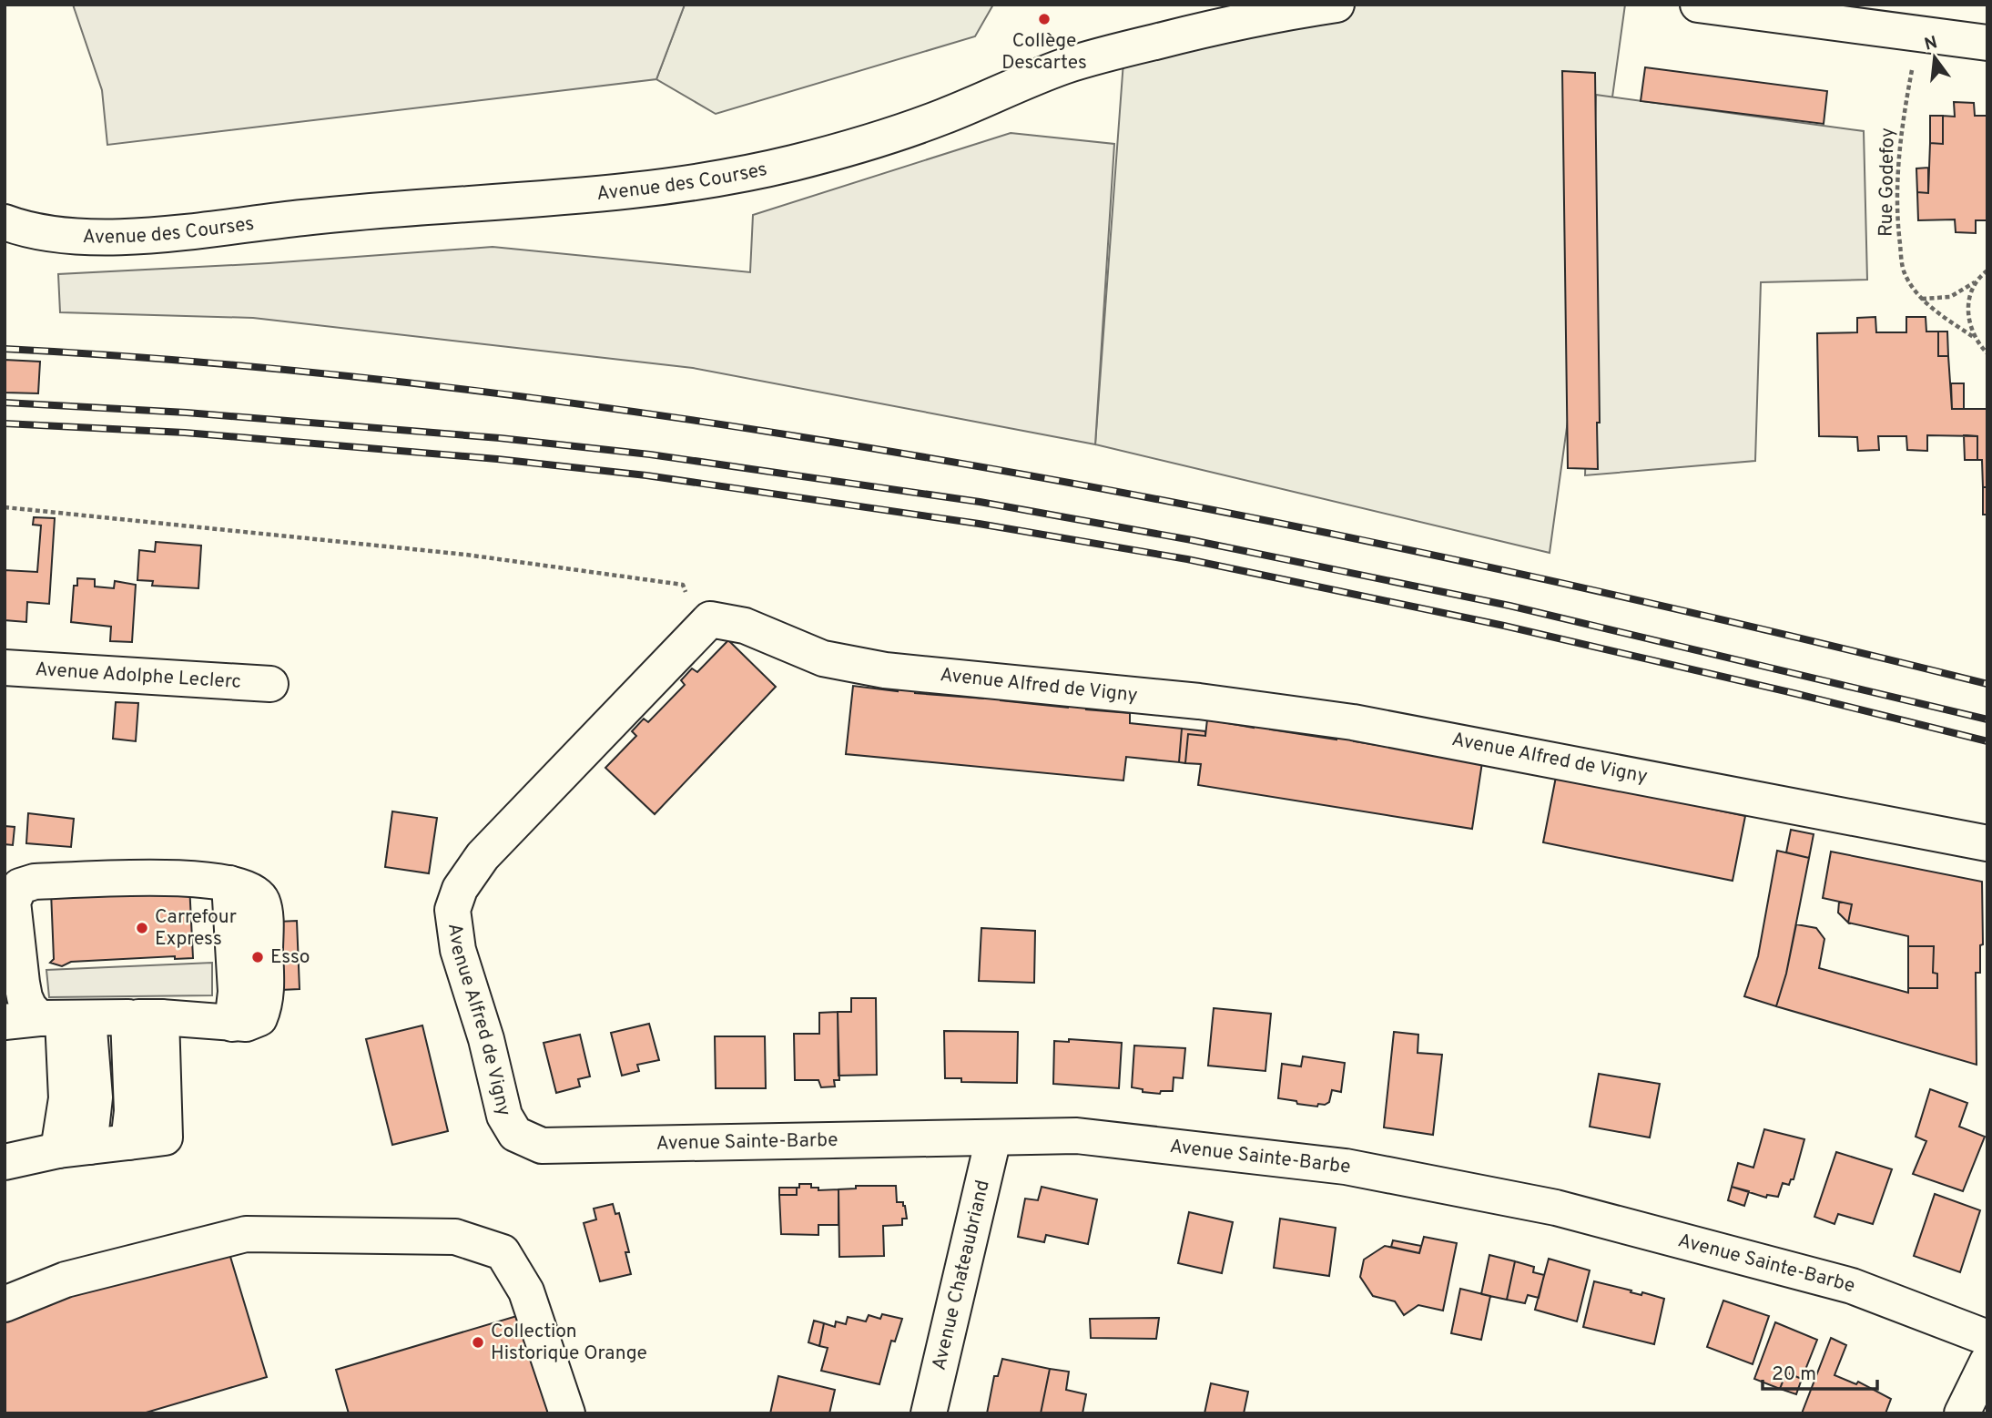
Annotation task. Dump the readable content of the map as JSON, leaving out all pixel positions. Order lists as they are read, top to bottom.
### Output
{
  "streets": {
    "street": [
      "Avenue des Courses",
      "Avenue Adolphe Leclerc",
      "Avenue Alfred de Vigny",
      "Avenue Sainte-Barbe",
      "Avenue Chateaubriand"
    ],
    "path": ["Rue Godefoy"]
  },
  "crossings": [
    ["Avenue Alfred de Vigny", "Avenue Sainte-Barbe"],
    ["Avenue Sainte-Barbe", "Avenue Chateaubriand"]
  ],
  "places": [
    "Collège Descartes",
    "Carrefour Express",
    "Esso",
    "Collection Historique Orange"
  ],
  "scale_bar": "20 m",
  "north": "top"
}
